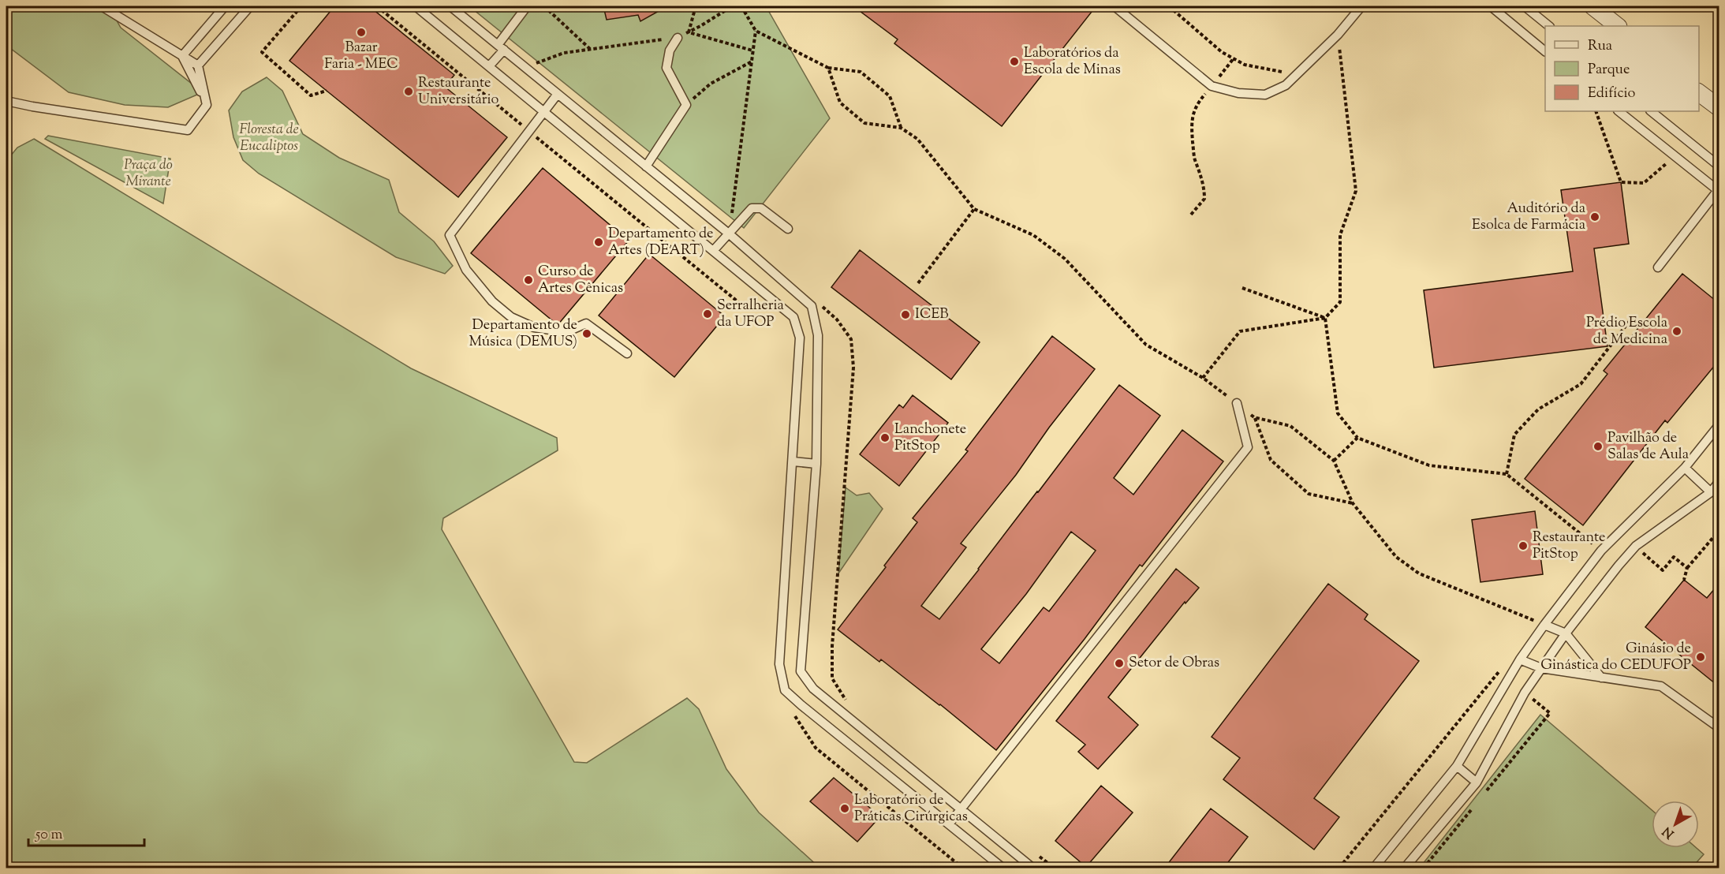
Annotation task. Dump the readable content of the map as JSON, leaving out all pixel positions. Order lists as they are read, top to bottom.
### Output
{
  "parks": ["Floresta de Eucaliptos", "Praça do Mirante"],
  "places": [
    "Bazar Faria - MEC",
    "Laboratórios da Escola de Minas",
    "Restaurante Universitário",
    "Auditório da Esolca de Farmácia",
    "Departamento de Artes (DEART)",
    "Curso de Artes Cênicas",
    "Serralheria da UFOP",
    "ICEB",
    "Prédio Escola de Medicina",
    "Departamento de Música (DEMUS)",
    "Lanchonete PitStop",
    "Pavilhão de Salas de Aula",
    "Restaurante PitStop",
    "Ginásio de Ginástica do CEDUFOP",
    "Setor de Obras",
    "Laboratório de Práticas Cirúrgicas"
  ],
  "legend": ["Rua", "Parque", "Edifício"],
  "scale_bar": "50 m",
  "north": "bottom left"
}
